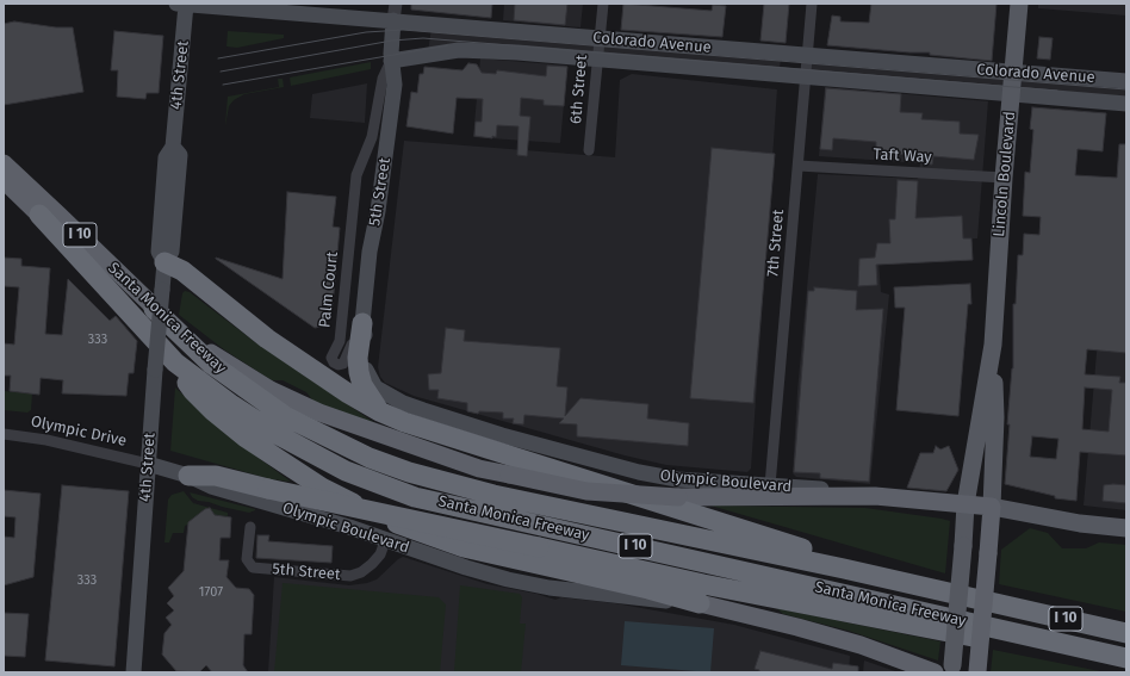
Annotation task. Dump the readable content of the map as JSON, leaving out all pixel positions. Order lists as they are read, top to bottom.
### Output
{
  "streets": {
    "highway": [
      "Lincoln Boulevard",
      "I 10",
      "Santa Monica Freeway",
      "Olympic Boulevard"
    ],
    "main road": ["Colorado Avenue", "4th Street", "5th Street"],
    "street": [
      "6th Street",
      "Taft Way",
      "7th Street",
      "Palm Court",
      "Olympic Drive"
    ]
  },
  "crossings": [
    ["Colorado Avenue", "4th Street"],
    ["Colorado Avenue", "6th Street"],
    ["Colorado Avenue", "Lincoln Boulevard"],
    ["Colorado Avenue", "5th Street"],
    ["Colorado Avenue", "7th Street"],
    ["4th Street", "Olympic Drive"],
    ["4th Street", "Olympic Boulevard"],
    ["Taft Way", "Lincoln Boulevard"],
    ["Taft Way", "7th Street"],
    ["Lincoln Boulevard", "Olympic Boulevard"],
    ["5th Street", "Palm Court"],
    ["5th Street", "Olympic Boulevard"],
    ["7th Street", "Olympic Boulevard"],
    ["Olympic Drive", "Olympic Boulevard"]
  ],
  "house_numbers": ["333", "333", "1707"]
}
